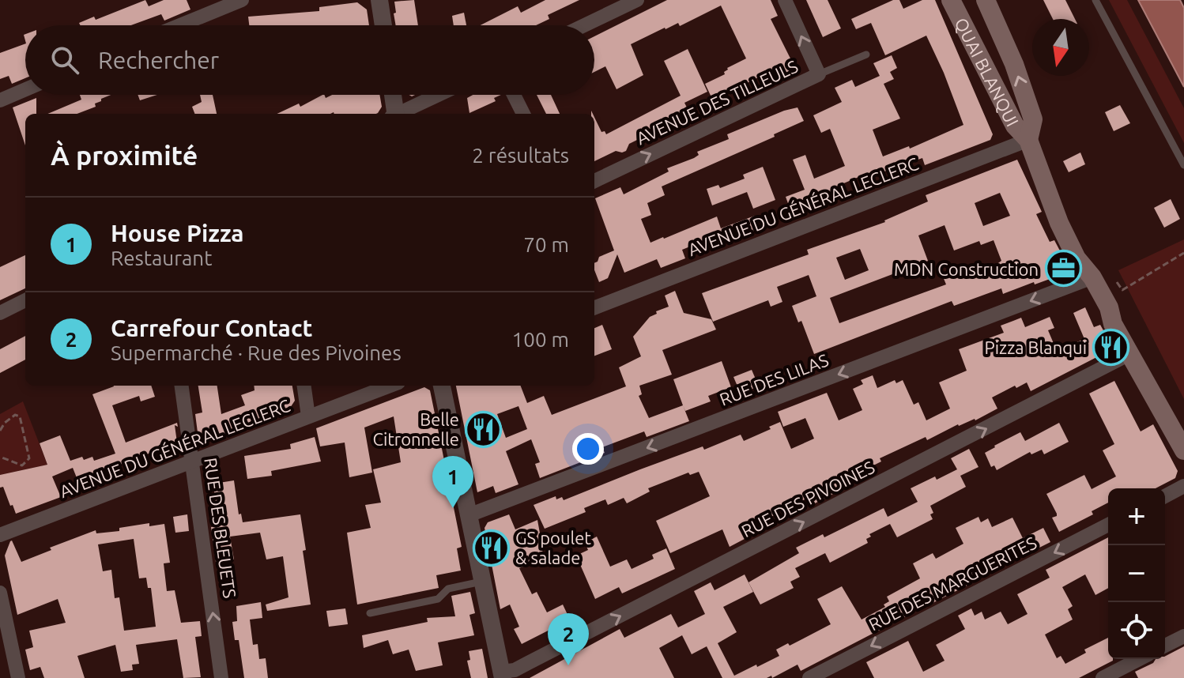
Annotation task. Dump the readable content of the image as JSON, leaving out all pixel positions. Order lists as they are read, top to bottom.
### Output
{
  "streets": {
    "main road": ["QUAI BLANQUI"],
    "street": [
      "AVENUE DES TILLEULS",
      "AVENUE DU GÉNÉRAL LECLERC",
      "RUE DES LILAS",
      "RUE DES PIVOINES",
      "RUE DES BLEUETS",
      "RUE DES MARGUERITES"
    ]
  },
  "crossings": [
    ["QUAI BLANQUI", "AVENUE DU GÉNÉRAL LECLERC"],
    ["QUAI BLANQUI", "RUE DES LILAS"],
    ["QUAI BLANQUI", "RUE DES PIVOINES"],
    ["AVENUE DU GÉNÉRAL LECLERC", "RUE DES BLEUETS"]
  ],
  "one_way": [
    "RUE DES LILAS",
    "RUE DES PIVOINES",
    "RUE DES BLEUETS",
    "RUE DES MARGUERITES"
  ],
  "places": {
    "office": ["MDN Construction"],
    "restaurant": ["Pizza Blanqui", "Belle Citronnelle", "GS poulet & salade"]
  },
  "north": "bottom",
  "page": {
    "search": "Rechercher",
    "heading": ["À proximité", "2 résultats"],
    "list": [
      {
        "mark": "1",
        "name": "House Pizza",
        "note": "Restaurant",
        "value": "70 m"
      },
      {
        "mark": "2",
        "name": "Carrefour Contact",
        "note": "Supermarché · Rue des Pivoines",
        "value": "100 m"
      }
    ],
    "pins": ["1", "2"],
    "map_buttons": ["+", "−"]
  }
}
